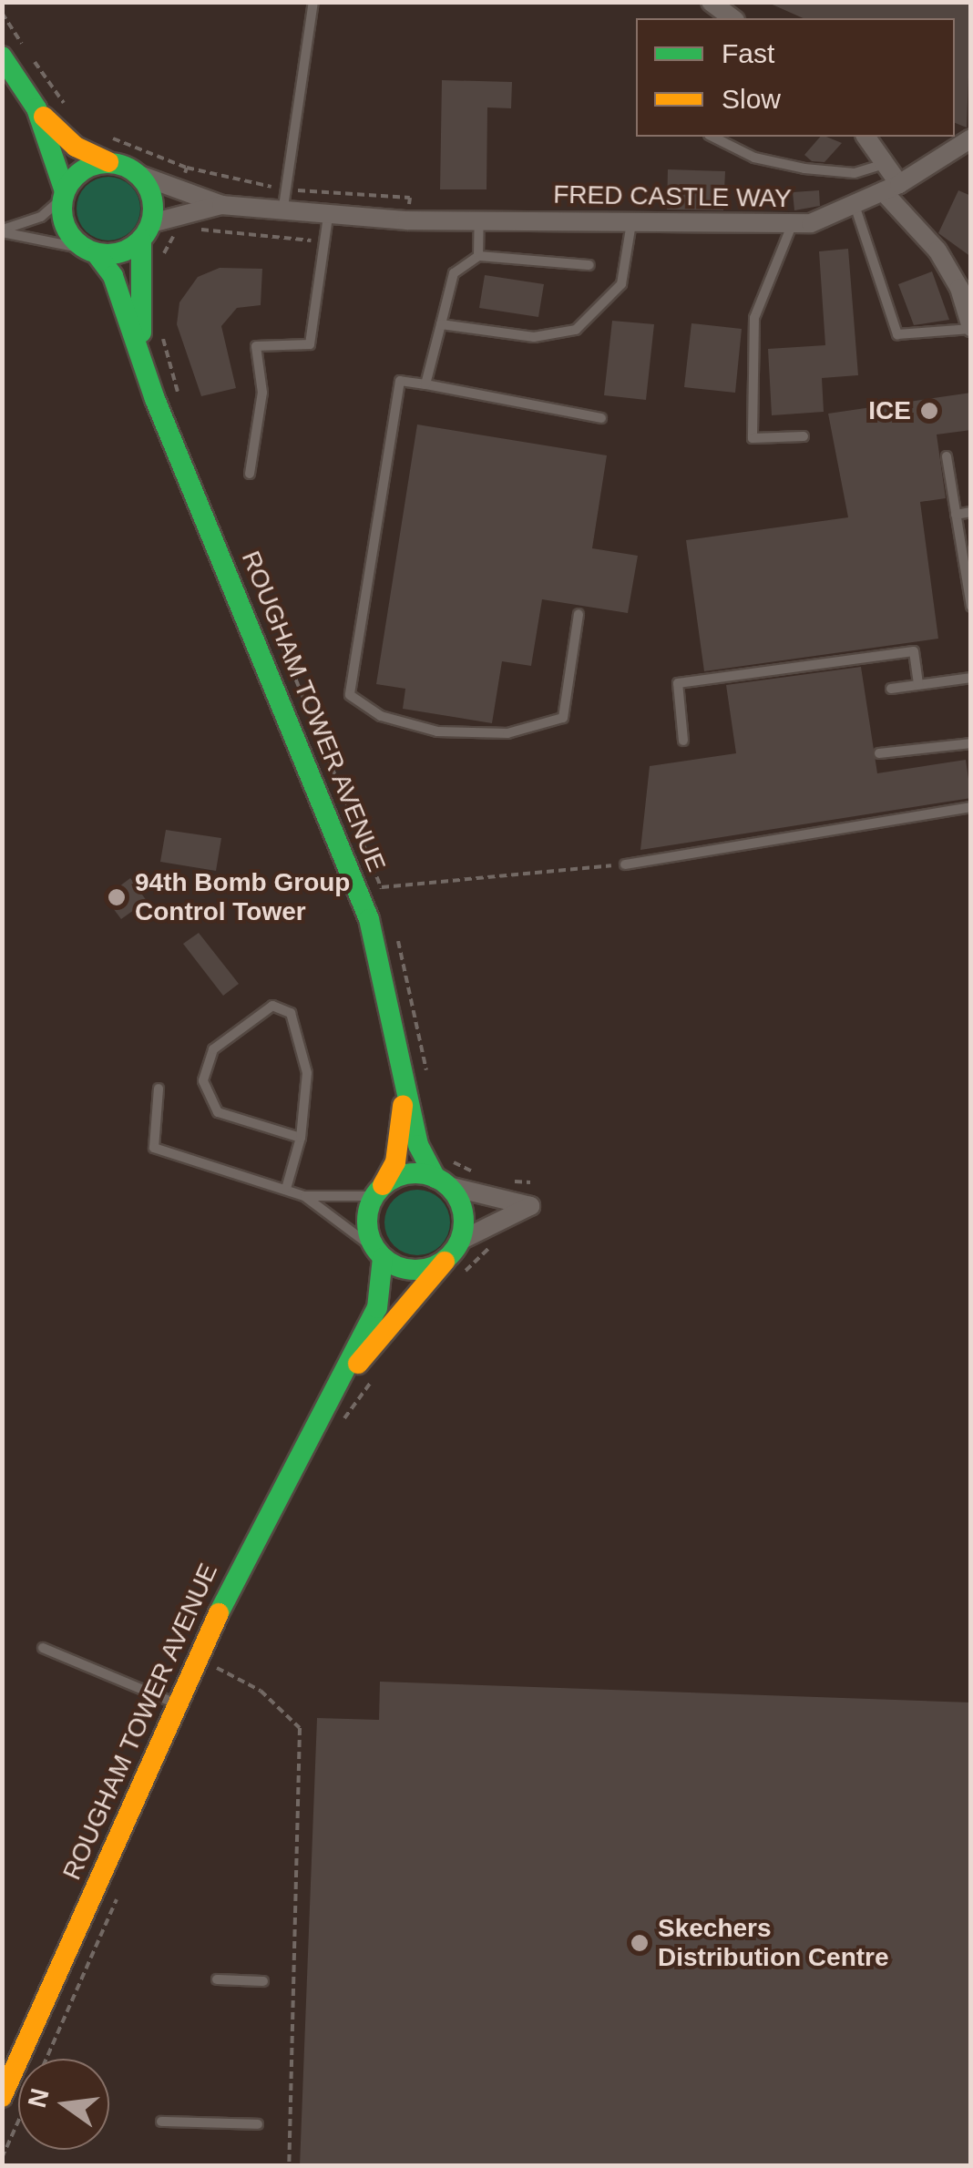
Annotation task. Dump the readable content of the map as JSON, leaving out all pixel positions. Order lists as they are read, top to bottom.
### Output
{
  "streets": {
    "street": ["FRED CASTLE WAY", "ROUGHAM TOWER AVENUE"]
  },
  "places": ["ICE", "94th Bomb Group Control Tower", "Skechers Distribution Centre"],
  "legend": ["Fast", "Slow"],
  "north": "left"
}
